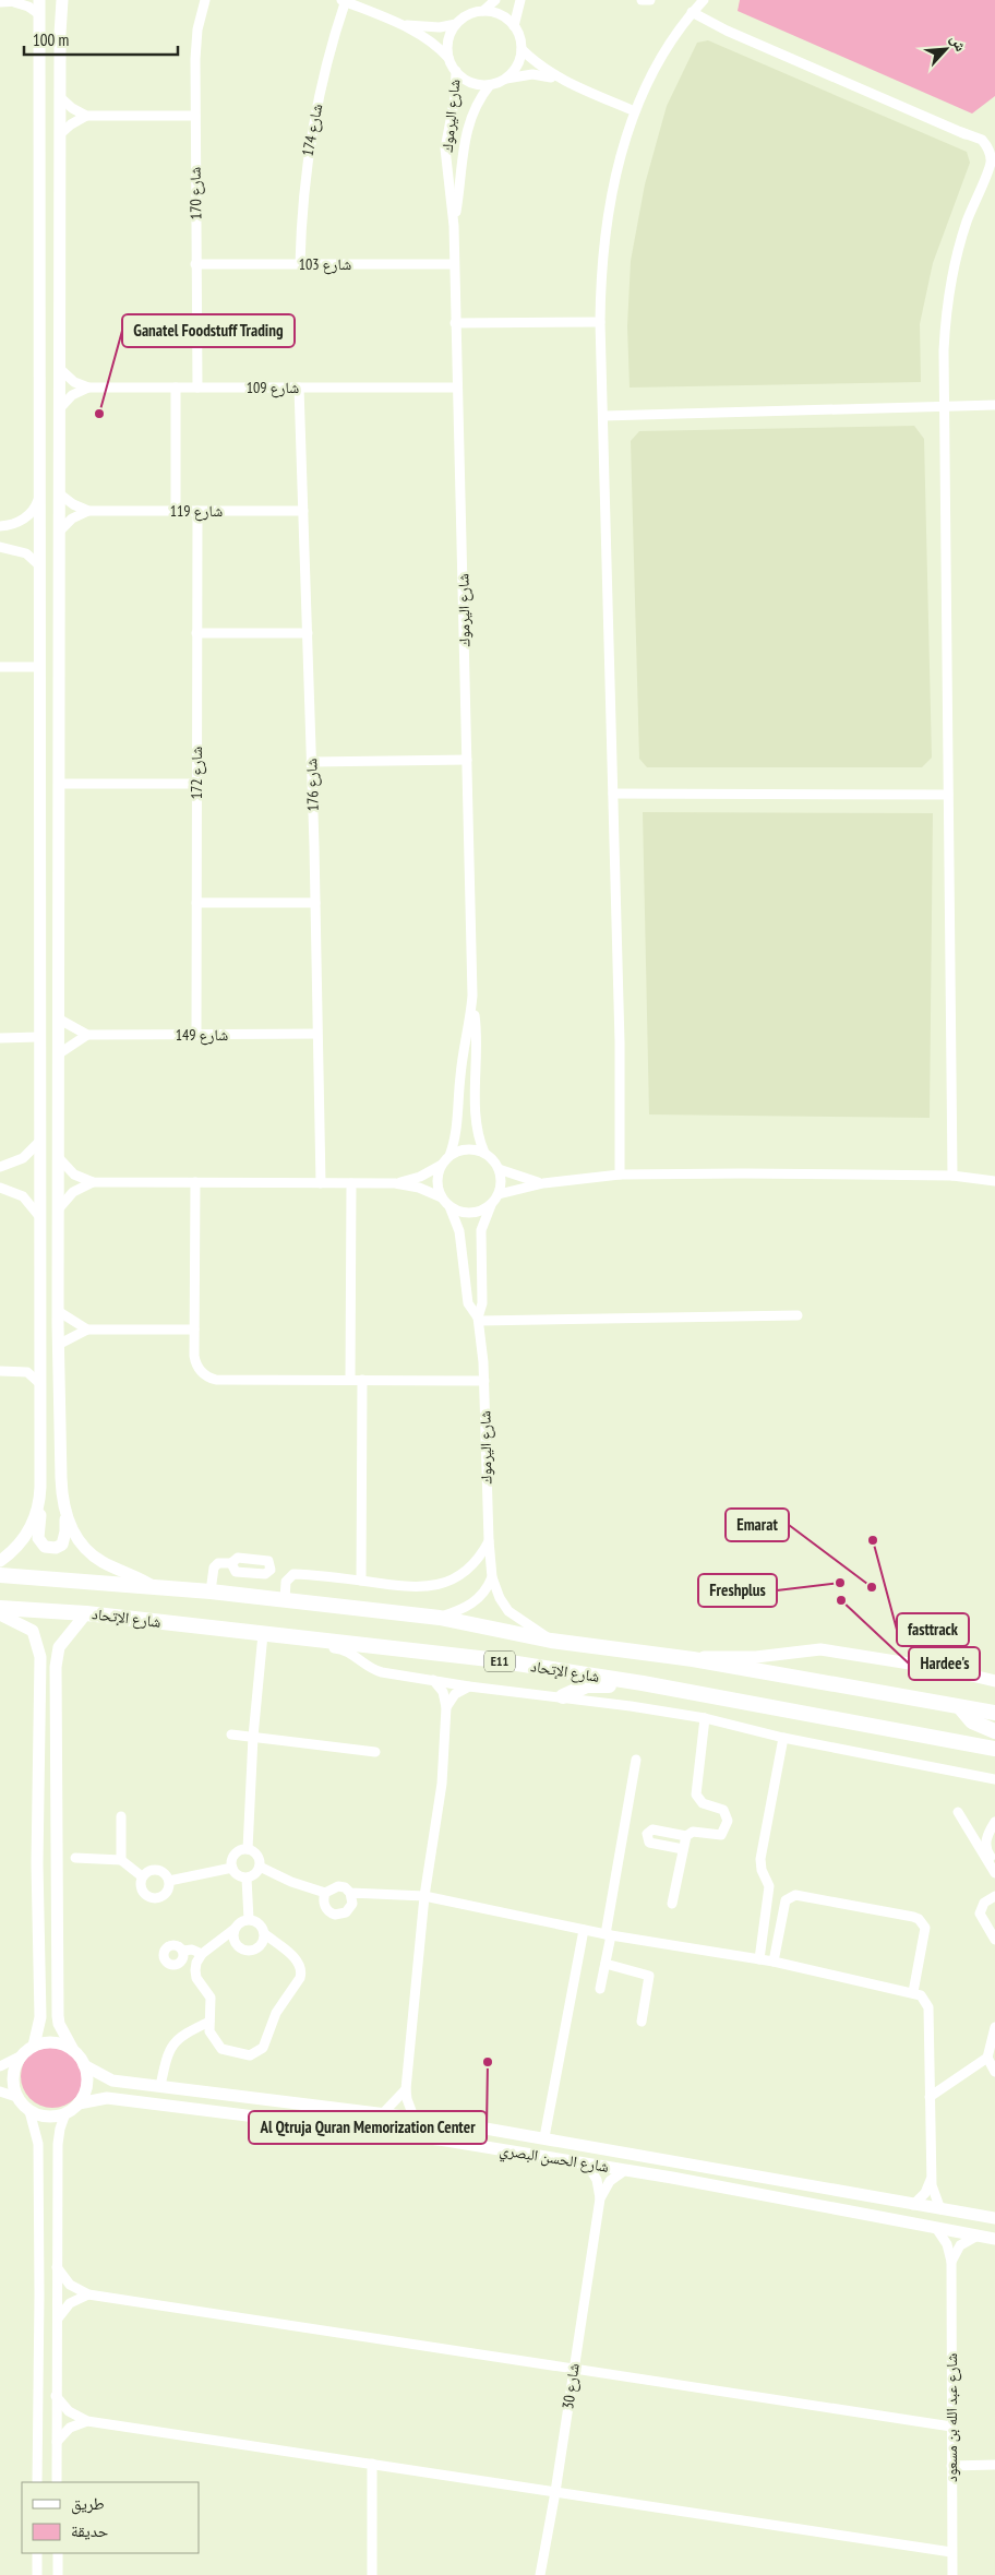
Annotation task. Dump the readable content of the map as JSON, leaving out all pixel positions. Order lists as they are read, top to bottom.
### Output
{
  "streets": {
    "highway": ["شارع الإتحاد", "E11"],
    "main road": ["شارع الحسن البصري"],
    "street": [
      "شارع اليرموك",
      "شارع 174",
      "شارع 170",
      "شارع 103",
      "شارع 109",
      "شارع 119",
      "شارع 172",
      "شارع 176",
      "شارع 149",
      "شارع 30",
      "شارع عبد الله بن مسعود"
    ]
  },
  "crossings": [
    ["شارع اليرموك", "شارع 103"],
    ["شارع اليرموك", "شارع 109"],
    ["شارع اليرموك", "شارع الإتحاد"],
    ["شارع 174", "شارع 103"],
    ["شارع 170", "شارع 103"],
    ["شارع 170", "شارع 109"],
    ["شارع 109", "شارع 176"],
    ["شارع 119", "شارع 172"],
    ["شارع 119", "شارع 176"],
    ["شارع 172", "شارع 149"],
    ["شارع 176", "شارع 149"],
    ["شارع الحسن البصري", "شارع 30"],
    ["شارع الحسن البصري", "شارع عبد الله بن مسعود"]
  ],
  "places": [
    "Ganatel Foodstuff Trading",
    "fasttrack",
    "Freshplus",
    "Emarat",
    "Hardee's",
    "Al Qtruja Quran Memorization Center"
  ],
  "legend": ["طريق", "حديقة"],
  "scale_bar": "100 m",
  "north": "top right"
}
